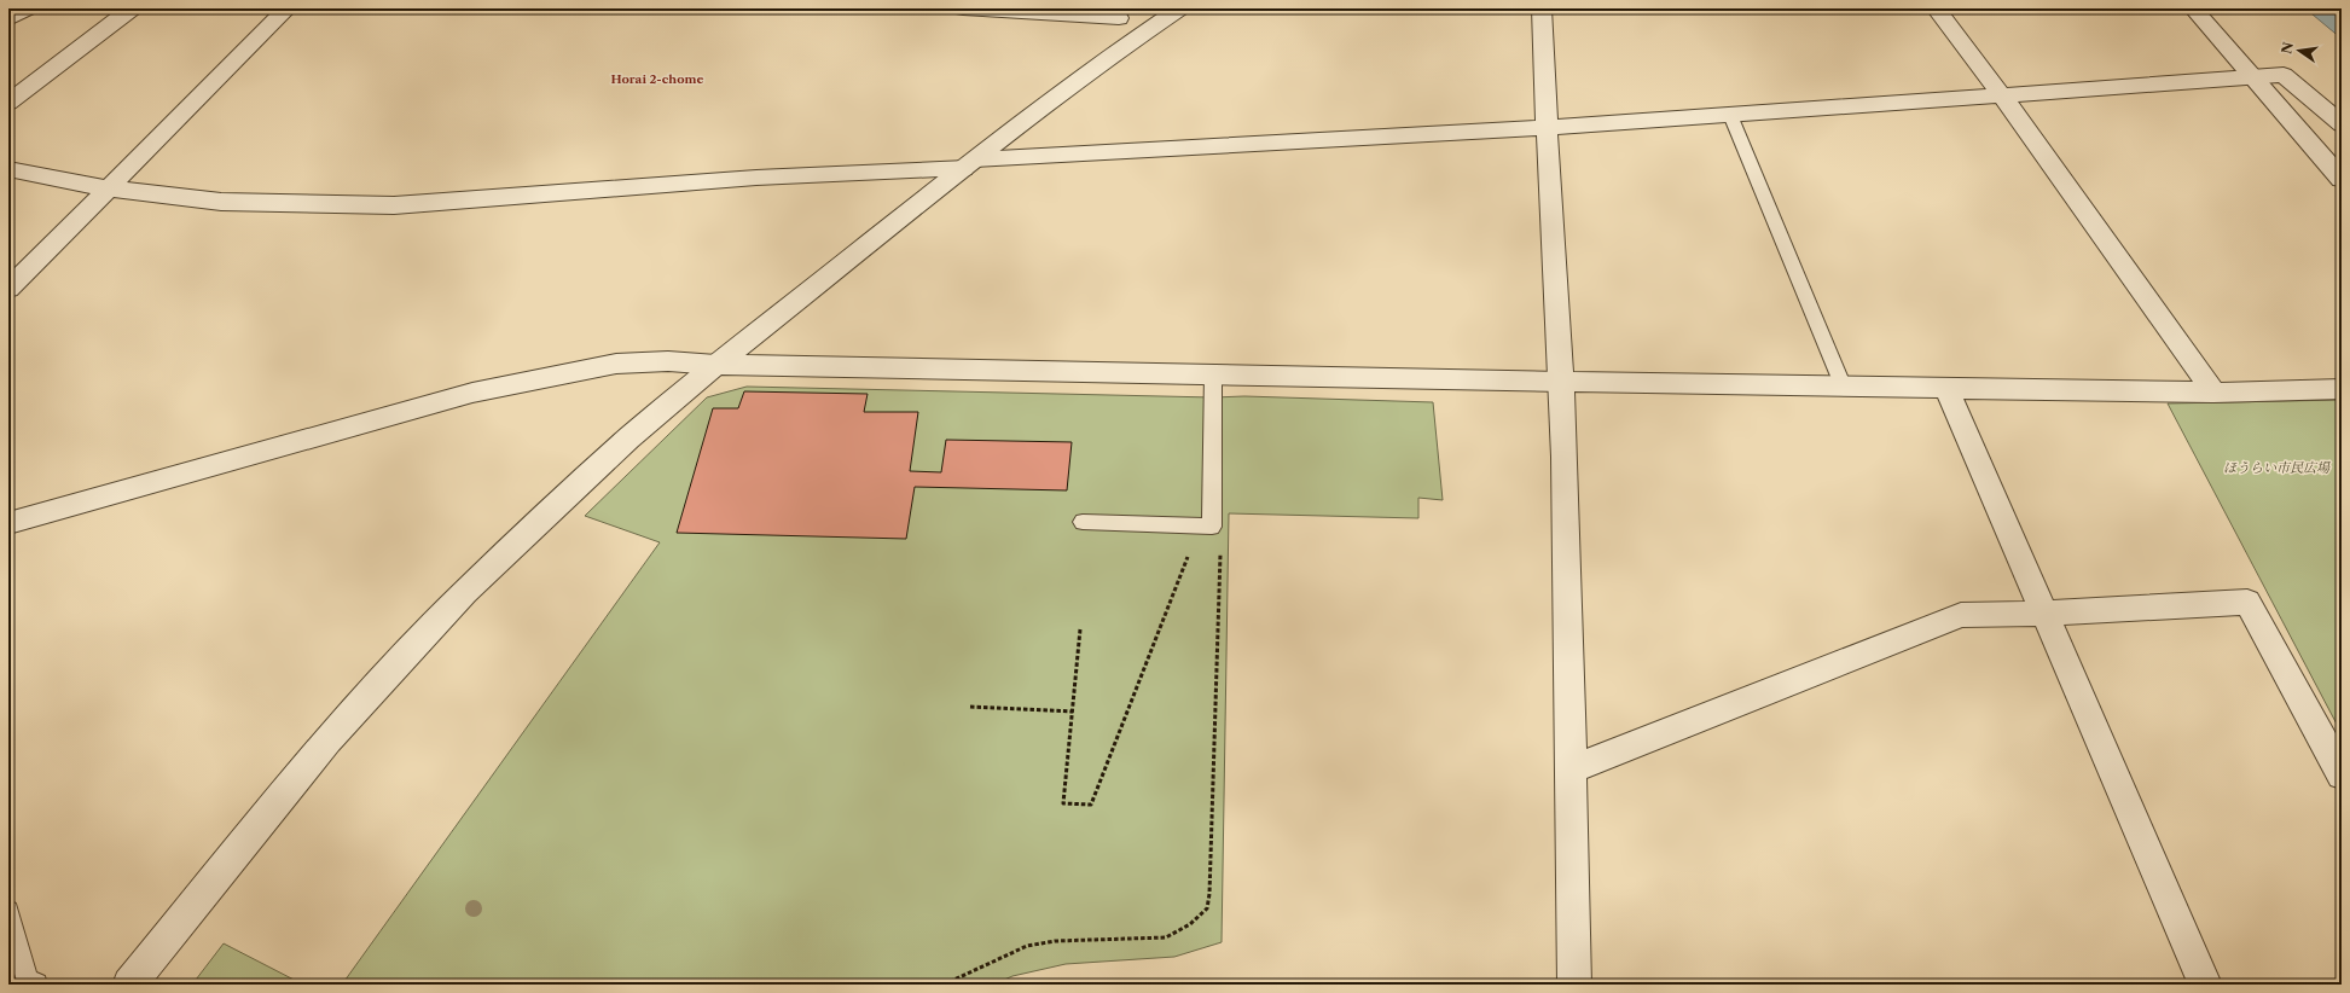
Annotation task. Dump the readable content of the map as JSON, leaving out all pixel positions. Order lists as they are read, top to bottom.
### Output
{
  "districts": ["Horai 2-chome"],
  "parks": ["ほうらい市民広場"],
  "north": "left"
}
